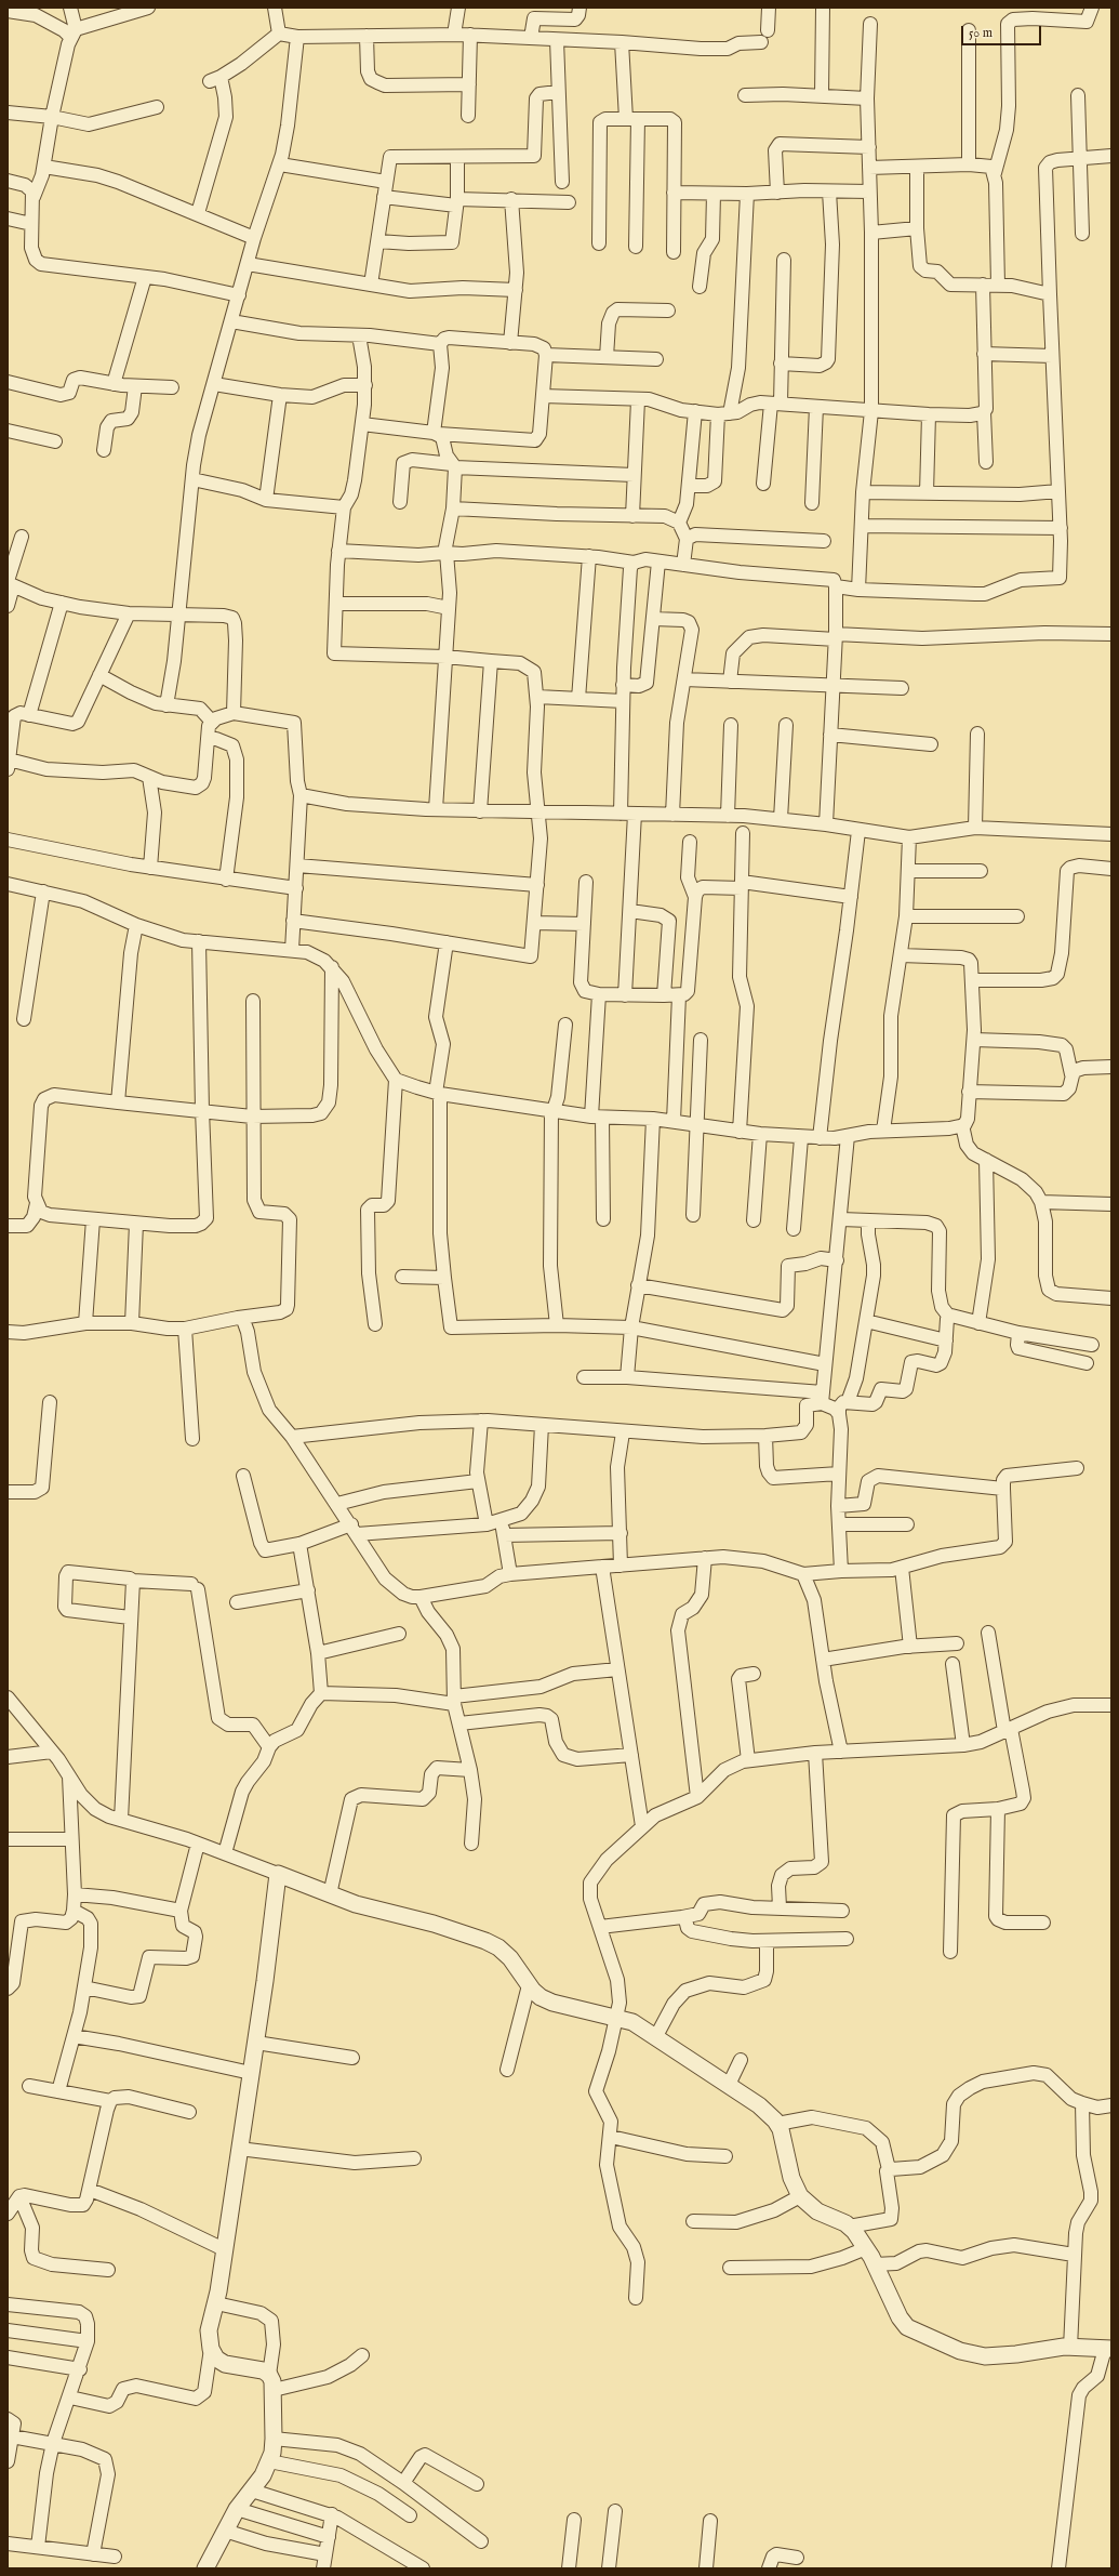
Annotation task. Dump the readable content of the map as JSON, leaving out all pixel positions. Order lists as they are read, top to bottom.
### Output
{
  "scale_bar": "50 m"
}
